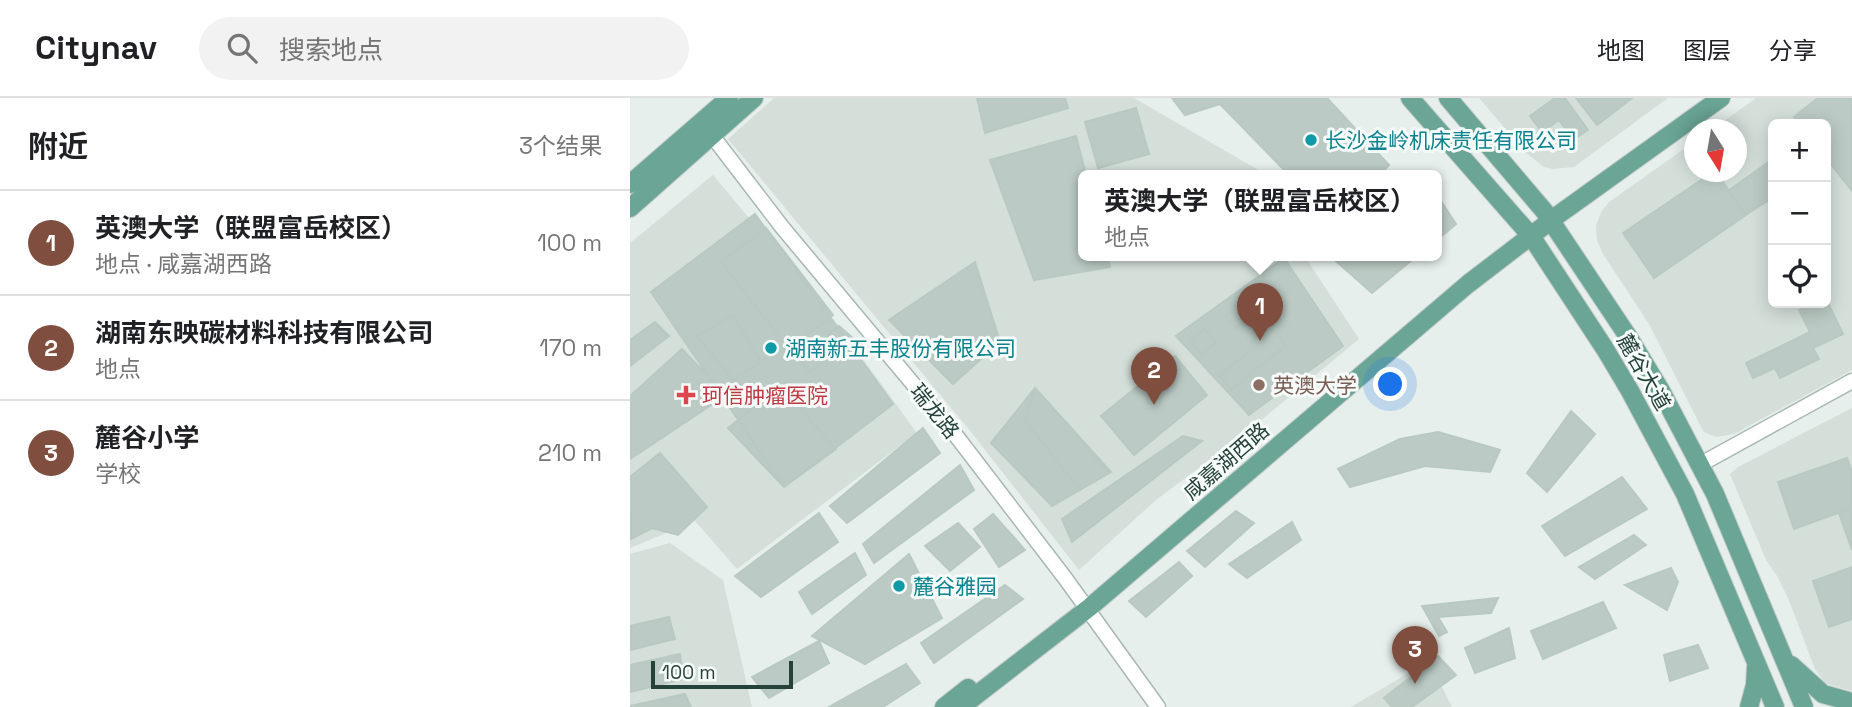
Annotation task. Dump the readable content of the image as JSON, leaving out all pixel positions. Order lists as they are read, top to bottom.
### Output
{
  "streets": {
    "main road": ["麓谷大道", "咸嘉湖西路"],
    "street": ["瑞龙路"]
  },
  "crossings": [
    ["麓谷大道", "咸嘉湖西路"],
    ["瑞龙路", "咸嘉湖西路"]
  ],
  "places": {
    "other": [
      "长沙金岭机床责任有限公司",
      "湖南新五丰股份有限公司",
      "英澳大学",
      "麓谷雅园"
    ],
    "health": ["珂信肿瘤医院"]
  },
  "scale_bar": "100 m",
  "north": "bottom",
  "page": {
    "header": "Citynav",
    "search": "搜索地点",
    "nav": ["地图", "图层", "分享"],
    "heading": ["附近", "3个结果"],
    "map_buttons": ["+", "−"],
    "popup": ["英澳大学（联盟富岳校区）", "地点"],
    "list": [
      {
        "mark": "1",
        "name": "英澳大学（联盟富岳校区）",
        "note": "地点 · 咸嘉湖西路",
        "value": "100 m"
      },
      {
        "mark": "2",
        "name": "湖南东映碳材料科技有限公司",
        "note": "地点",
        "value": "170 m"
      },
      {
        "mark": "3",
        "name": "麓谷小学",
        "note": "学校",
        "value": "210 m"
      }
    ],
    "pins": ["1", "2", "3"],
    "scale": "100 m"
  }
}
